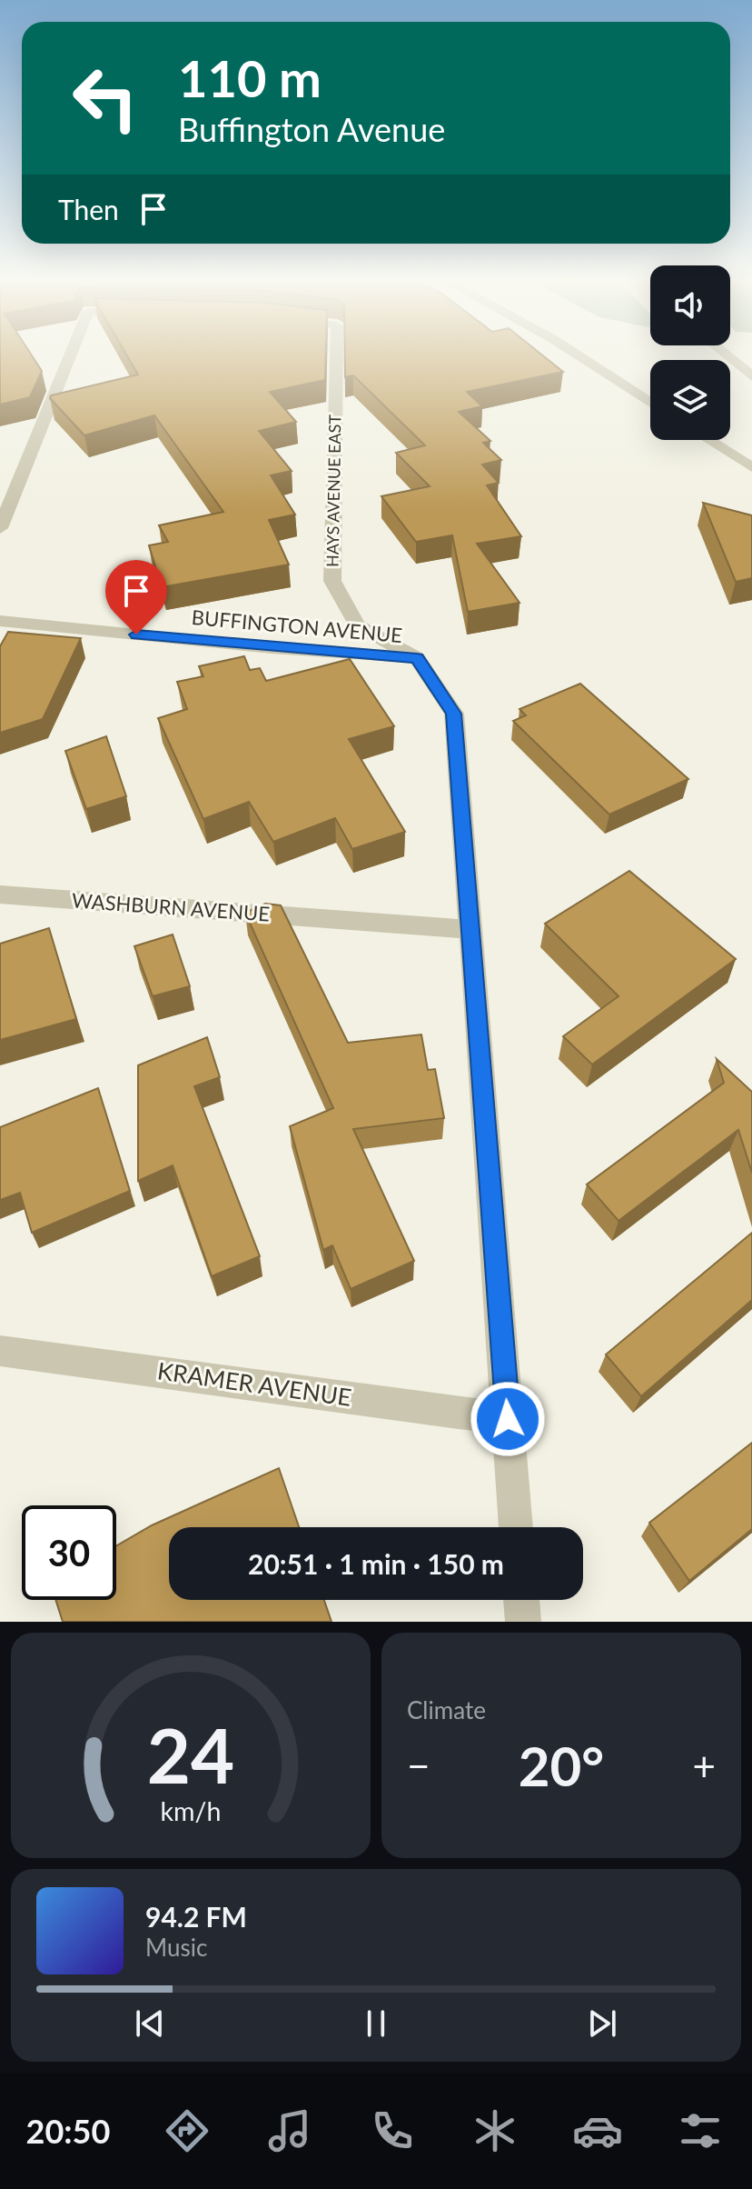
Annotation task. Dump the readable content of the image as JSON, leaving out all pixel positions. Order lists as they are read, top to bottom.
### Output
{
  "streets": {
    "street": [
      "HAYS AVENUE EAST",
      "BUFFINGTON AVENUE",
      "WASHBURN AVENUE",
      "KRAMER AVENUE"
    ]
  },
  "crossings": [
    ["HAYS AVENUE EAST", "BUFFINGTON AVENUE"]
  ],
  "page": {
    "turn": ["110 m", "Buffington Avenue"],
    "then": "Then",
    "limit": "30",
    "trip": "20:51 · 1 min · 150 m",
    "tile": "Climate",
    "heat": ["−", "20°", "+"],
    "song": ["94.2 FM", "Music"],
    "tabs": "20:50",
    "gauge": ["24", "km/h"]
  }
}
